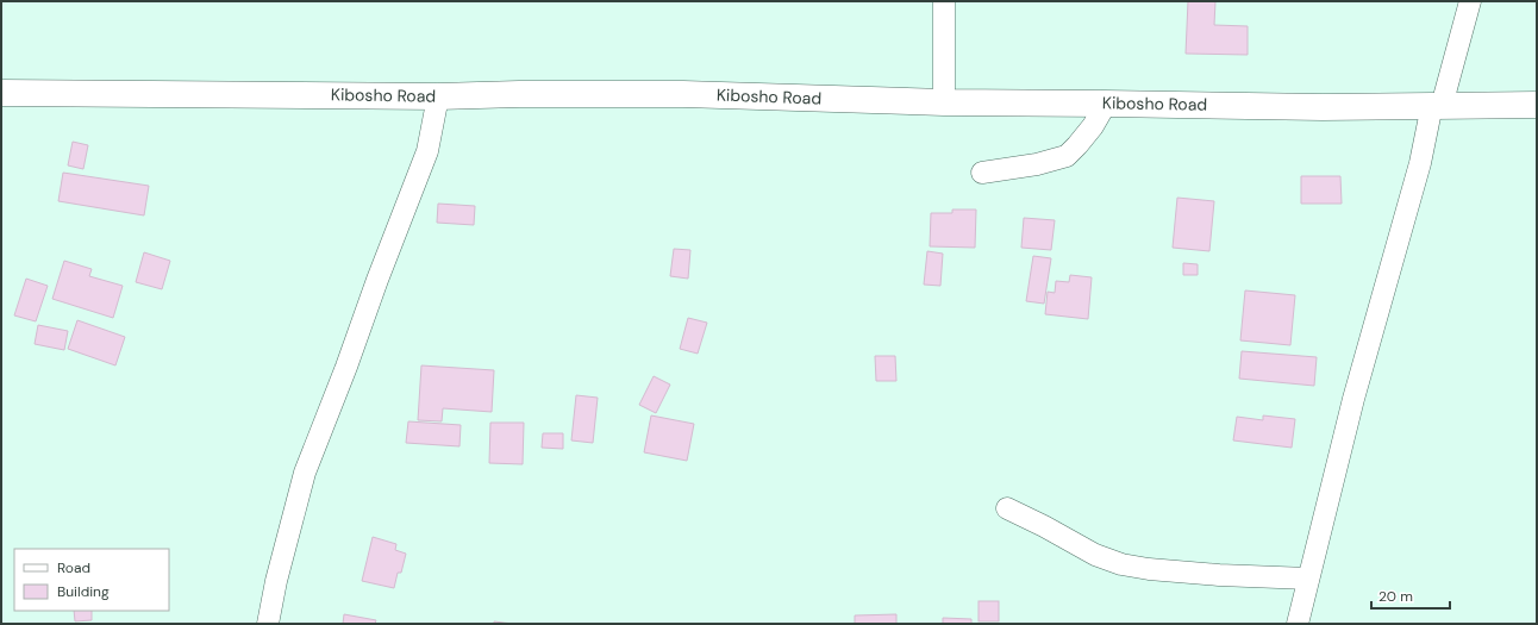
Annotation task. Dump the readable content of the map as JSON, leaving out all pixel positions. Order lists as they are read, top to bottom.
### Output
{
  "streets": {
    "street": ["Kibosho Road"]
  },
  "legend": ["Road", "Building"],
  "scale_bar": "20 m"
}
